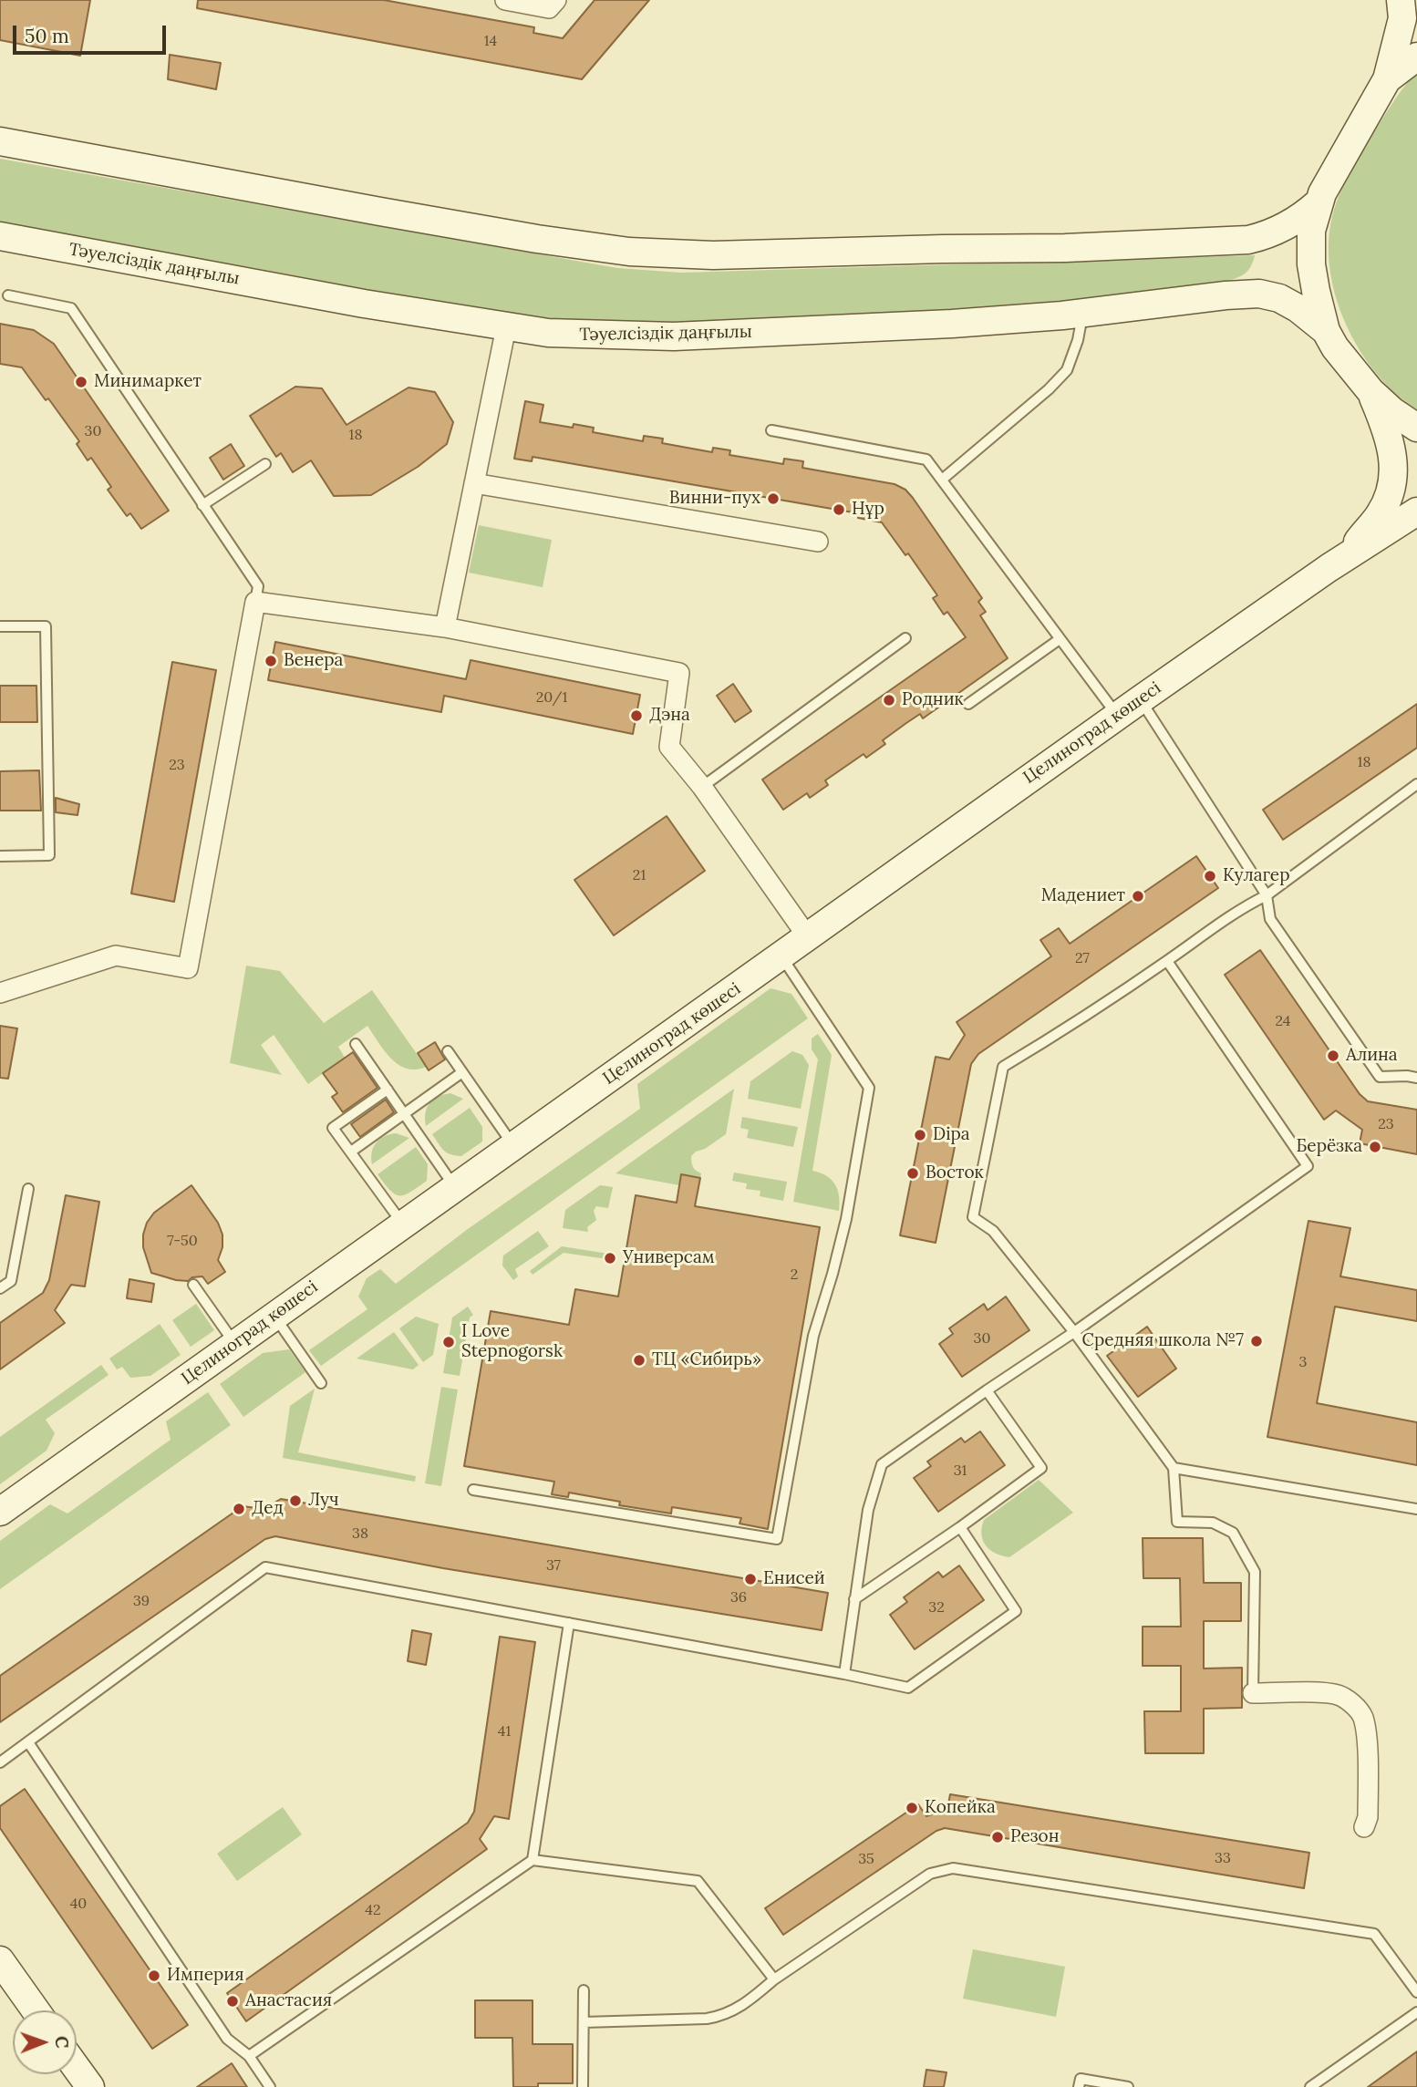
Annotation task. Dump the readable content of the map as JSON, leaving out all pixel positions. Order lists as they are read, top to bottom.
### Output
{
  "streets": {
    "street": ["Тәуелсіздік даңғылы", "Целиноград көшесі"]
  },
  "places": [
    "Минимаркет",
    "Винни-пух",
    "Нұр",
    "Венера",
    "Родник",
    "Дэна",
    "Кулагер",
    "Мадениет",
    "Алина",
    "Dipa",
    "Берёзка",
    "Восток",
    "Универсам",
    "Средняя школа №7",
    "I Love Stepnogorsk",
    "ТЦ «Сибирь»",
    "Луч",
    "Дед",
    "Енисей",
    "Копейка",
    "Резон",
    "Империя",
    "Анастасия"
  ],
  "house_numbers": [
    "14",
    "30",
    "18",
    "20/1",
    "18",
    "23",
    "21",
    "27",
    "24",
    "23",
    "7-50",
    "2",
    "30",
    "3",
    "31",
    "38",
    "37",
    "36",
    "39",
    "32",
    "41",
    "33",
    "35",
    "40",
    "42"
  ],
  "scale_bar": "50 m",
  "north": "right"
}
